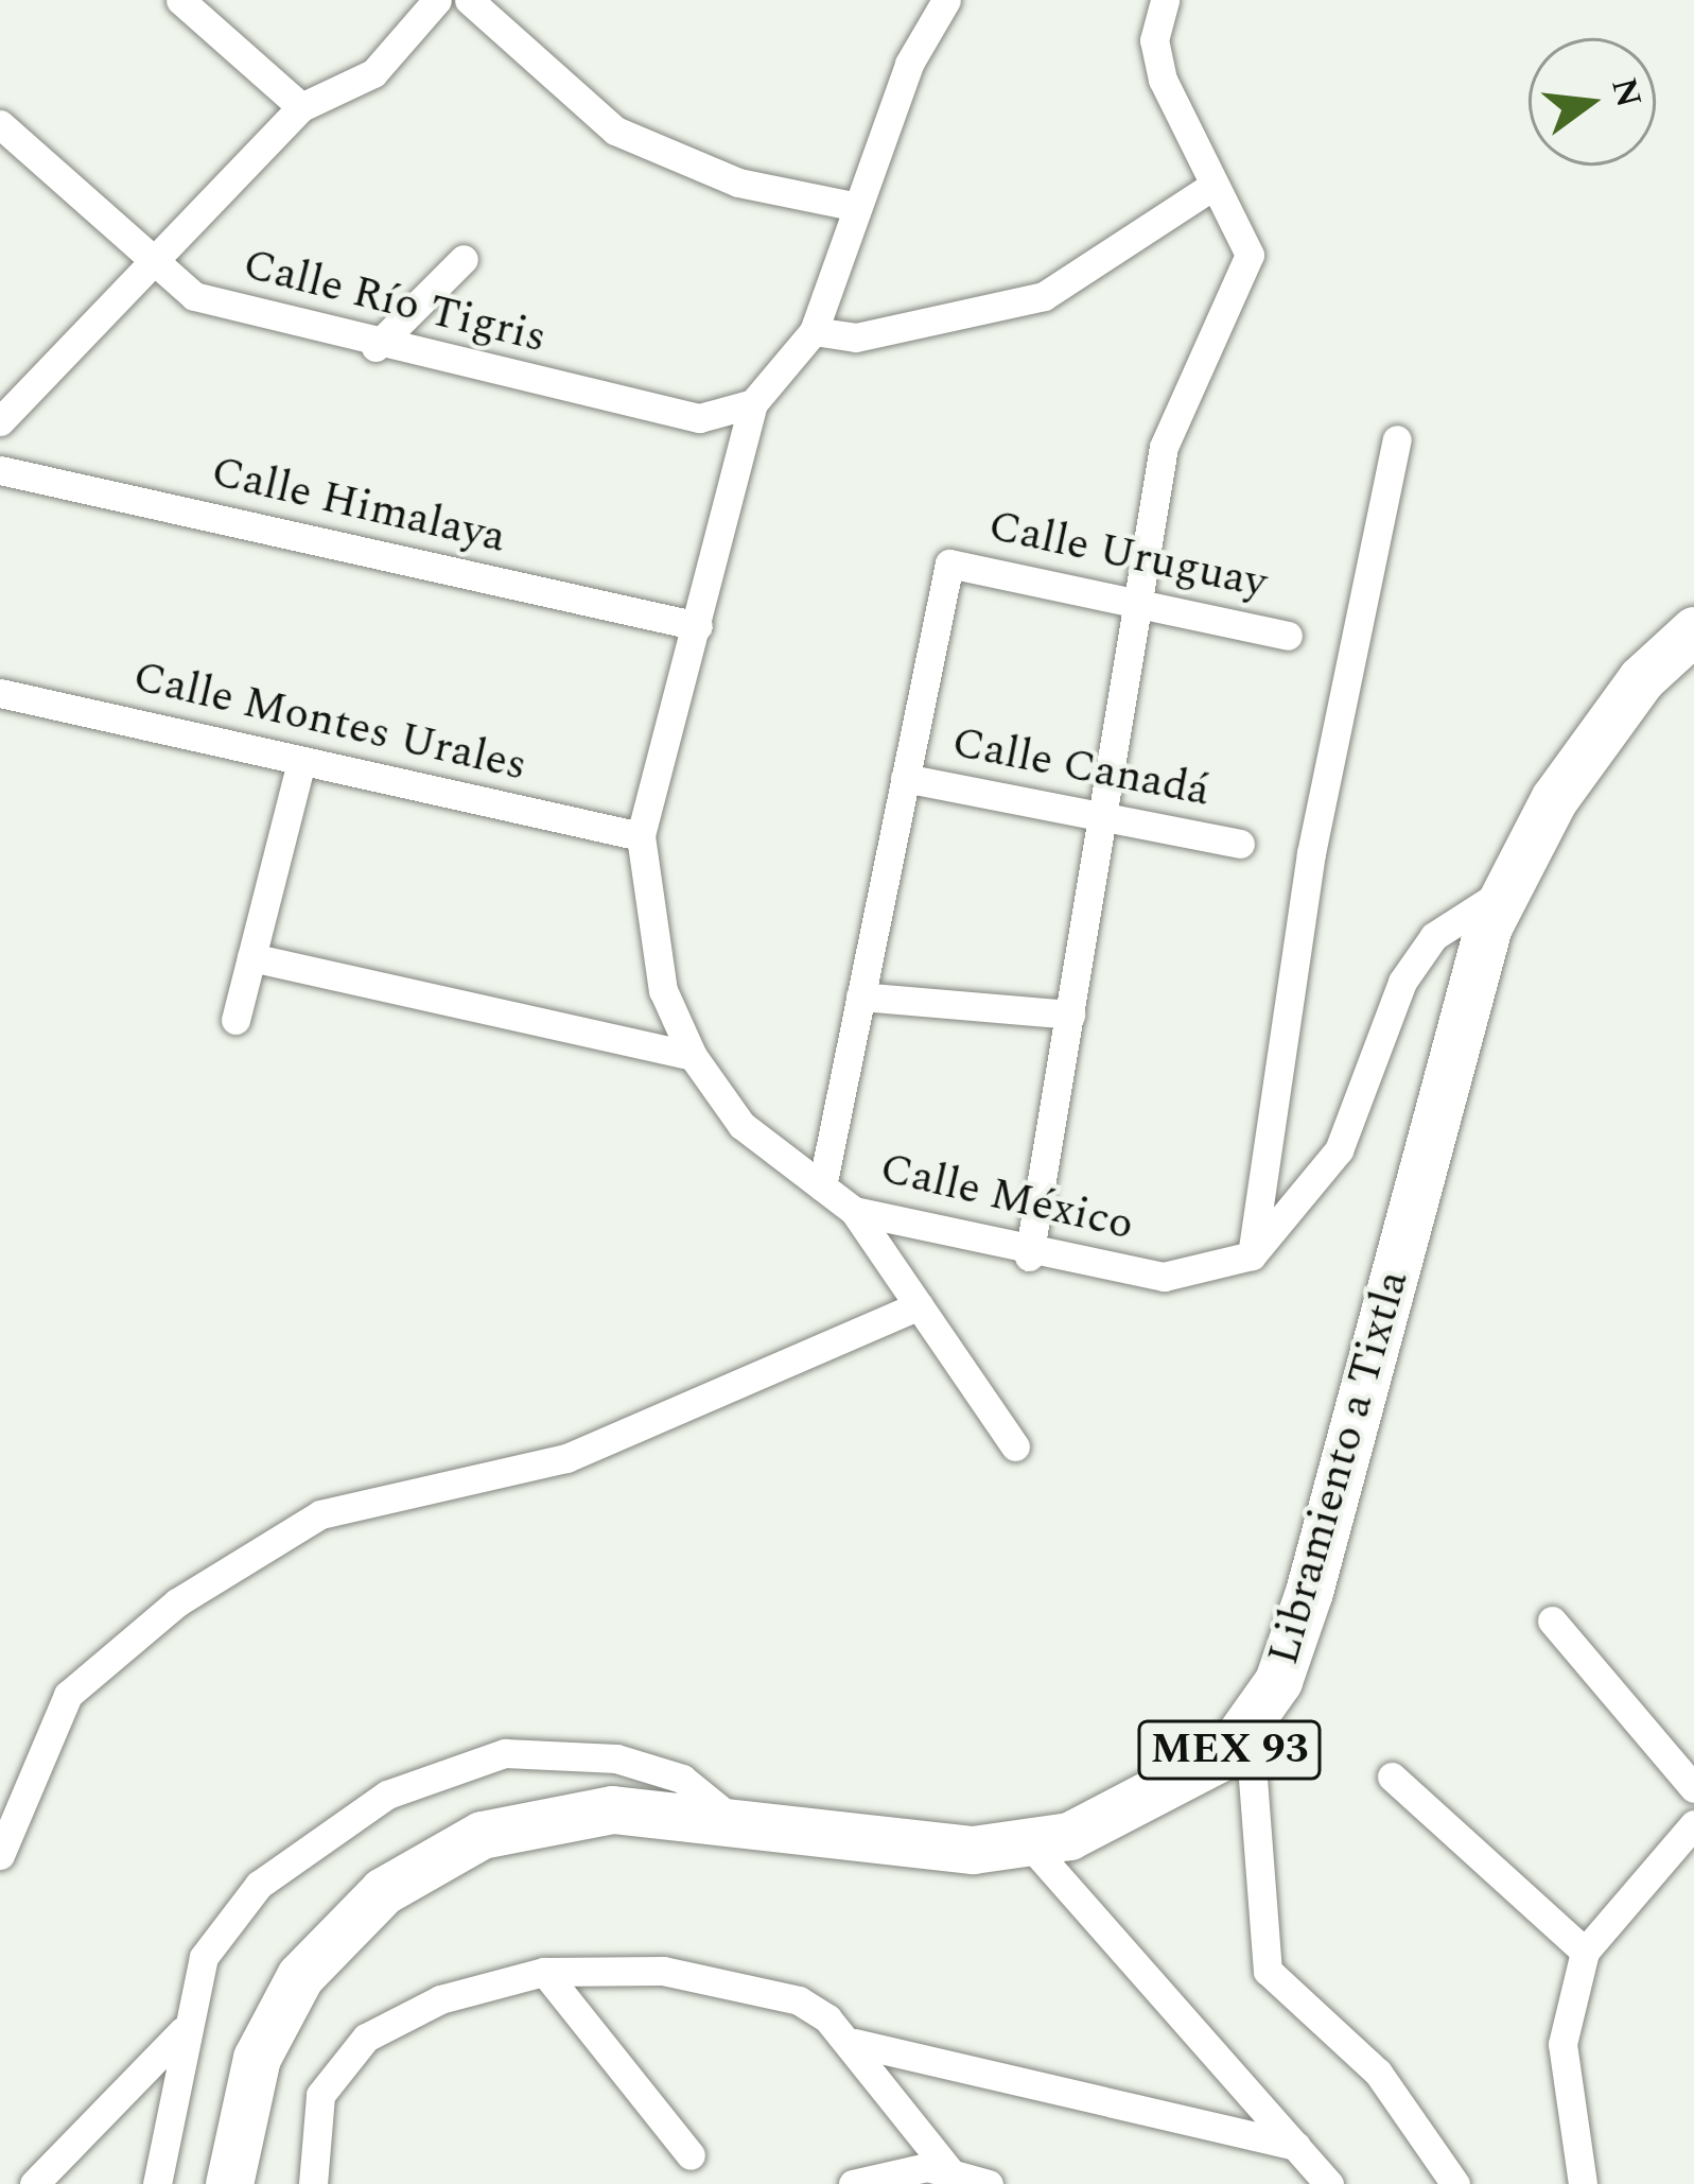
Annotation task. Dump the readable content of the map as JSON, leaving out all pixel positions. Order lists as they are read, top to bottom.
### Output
{
  "streets": {
    "main road": ["Libramiento a Tixtla", "MEX 93"],
    "street": [
      "Calle Río Tigris",
      "Calle Himalaya",
      "Calle Uruguay",
      "Calle Montes Urales",
      "Calle Canadá",
      "Calle México"
    ]
  },
  "crossings": [
    ["Calle Uruguay", "Calle Canadá"],
    ["Calle Montes Urales", "Calle México"]
  ],
  "north": "right"
}
